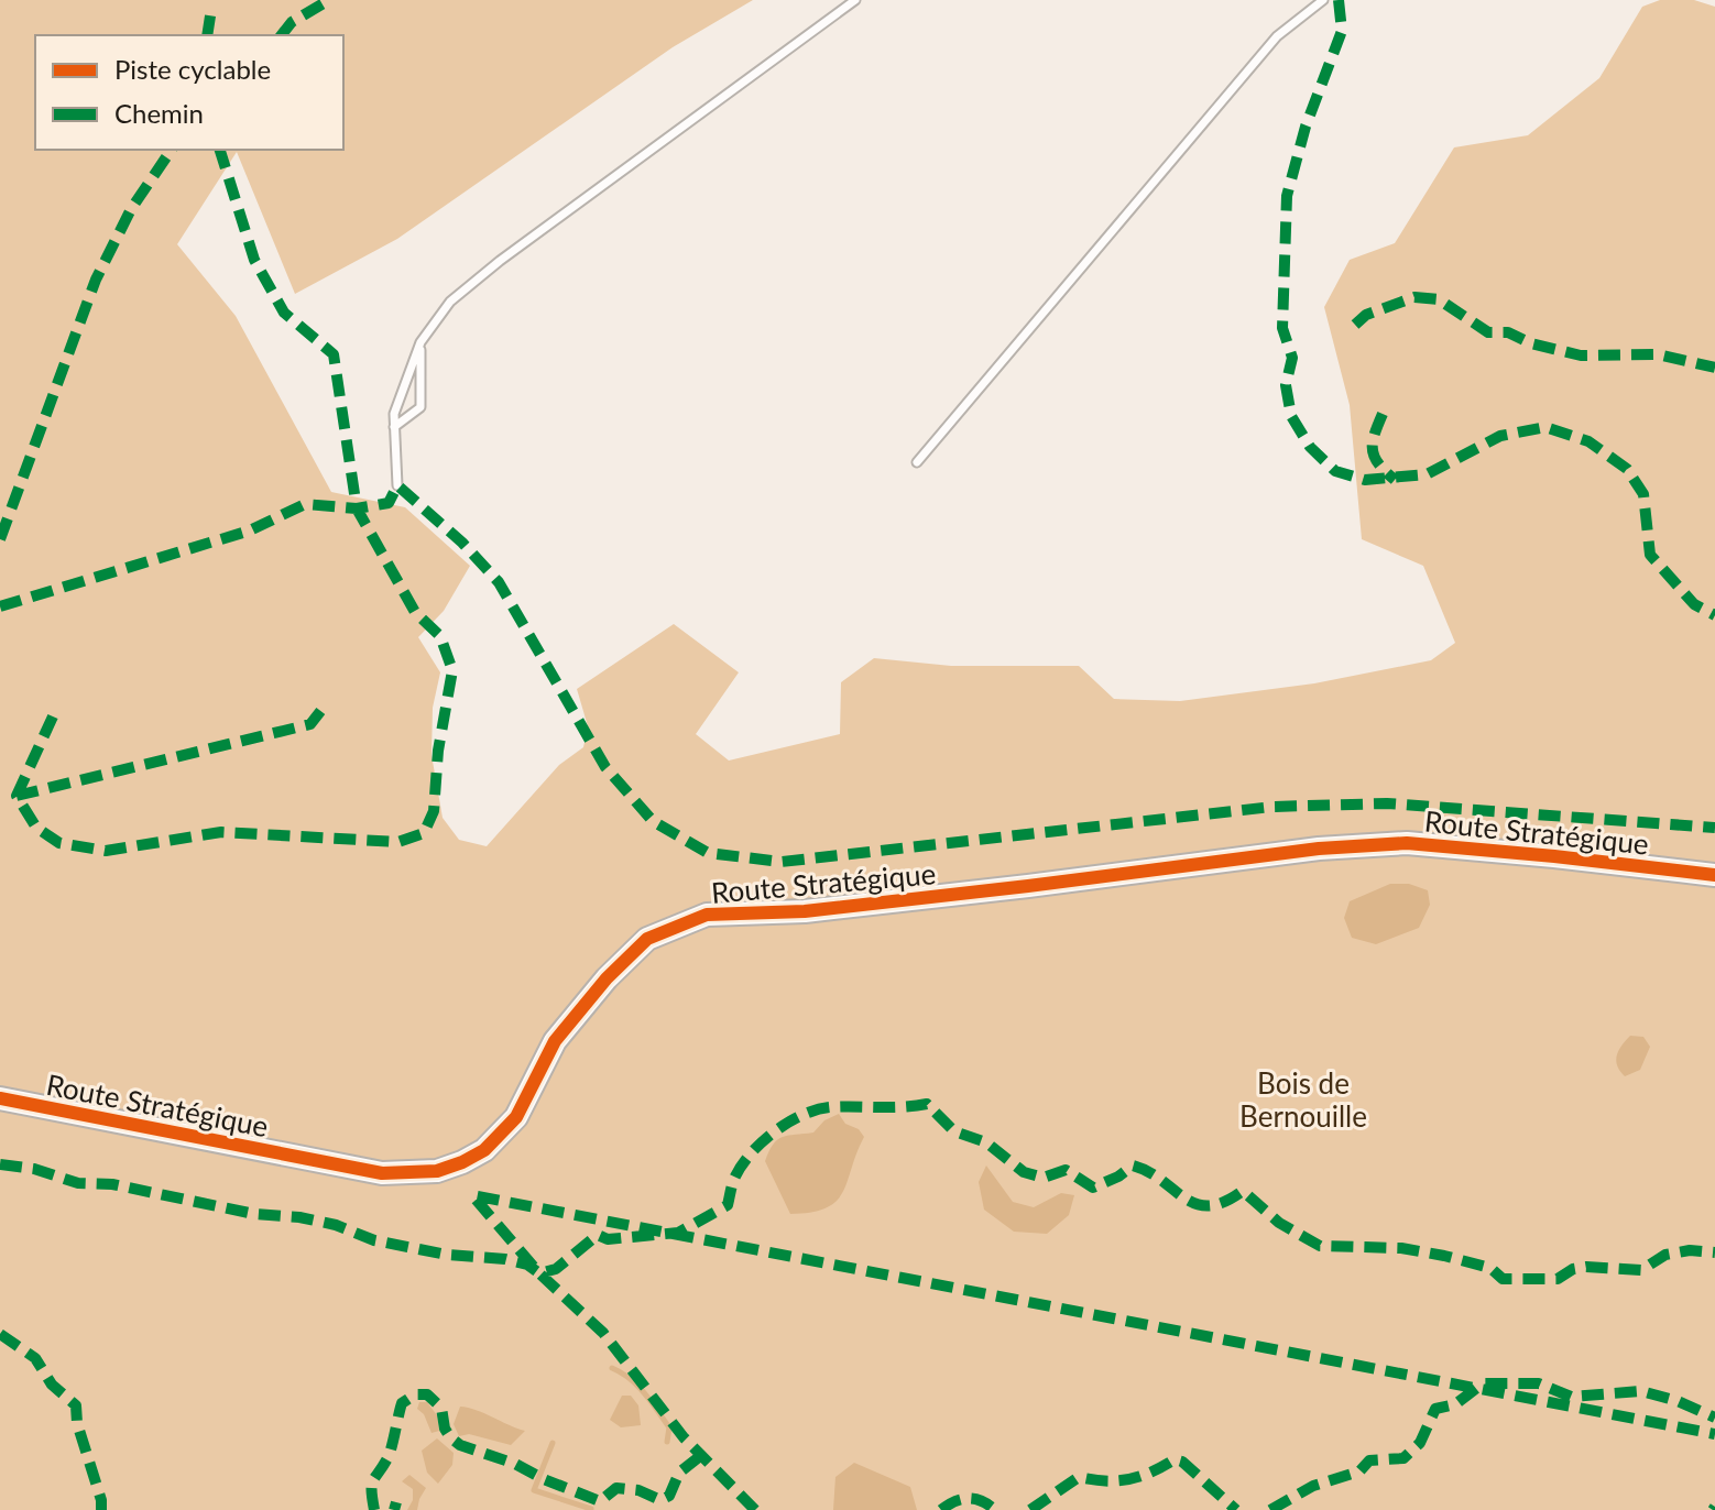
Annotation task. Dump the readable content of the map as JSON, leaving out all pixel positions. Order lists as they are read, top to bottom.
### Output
{
  "streets": {
    "street": ["Route Stratégique"]
  },
  "parks": ["Bois de Bernouille"],
  "legend": ["Piste cyclable", "Chemin"]
}
